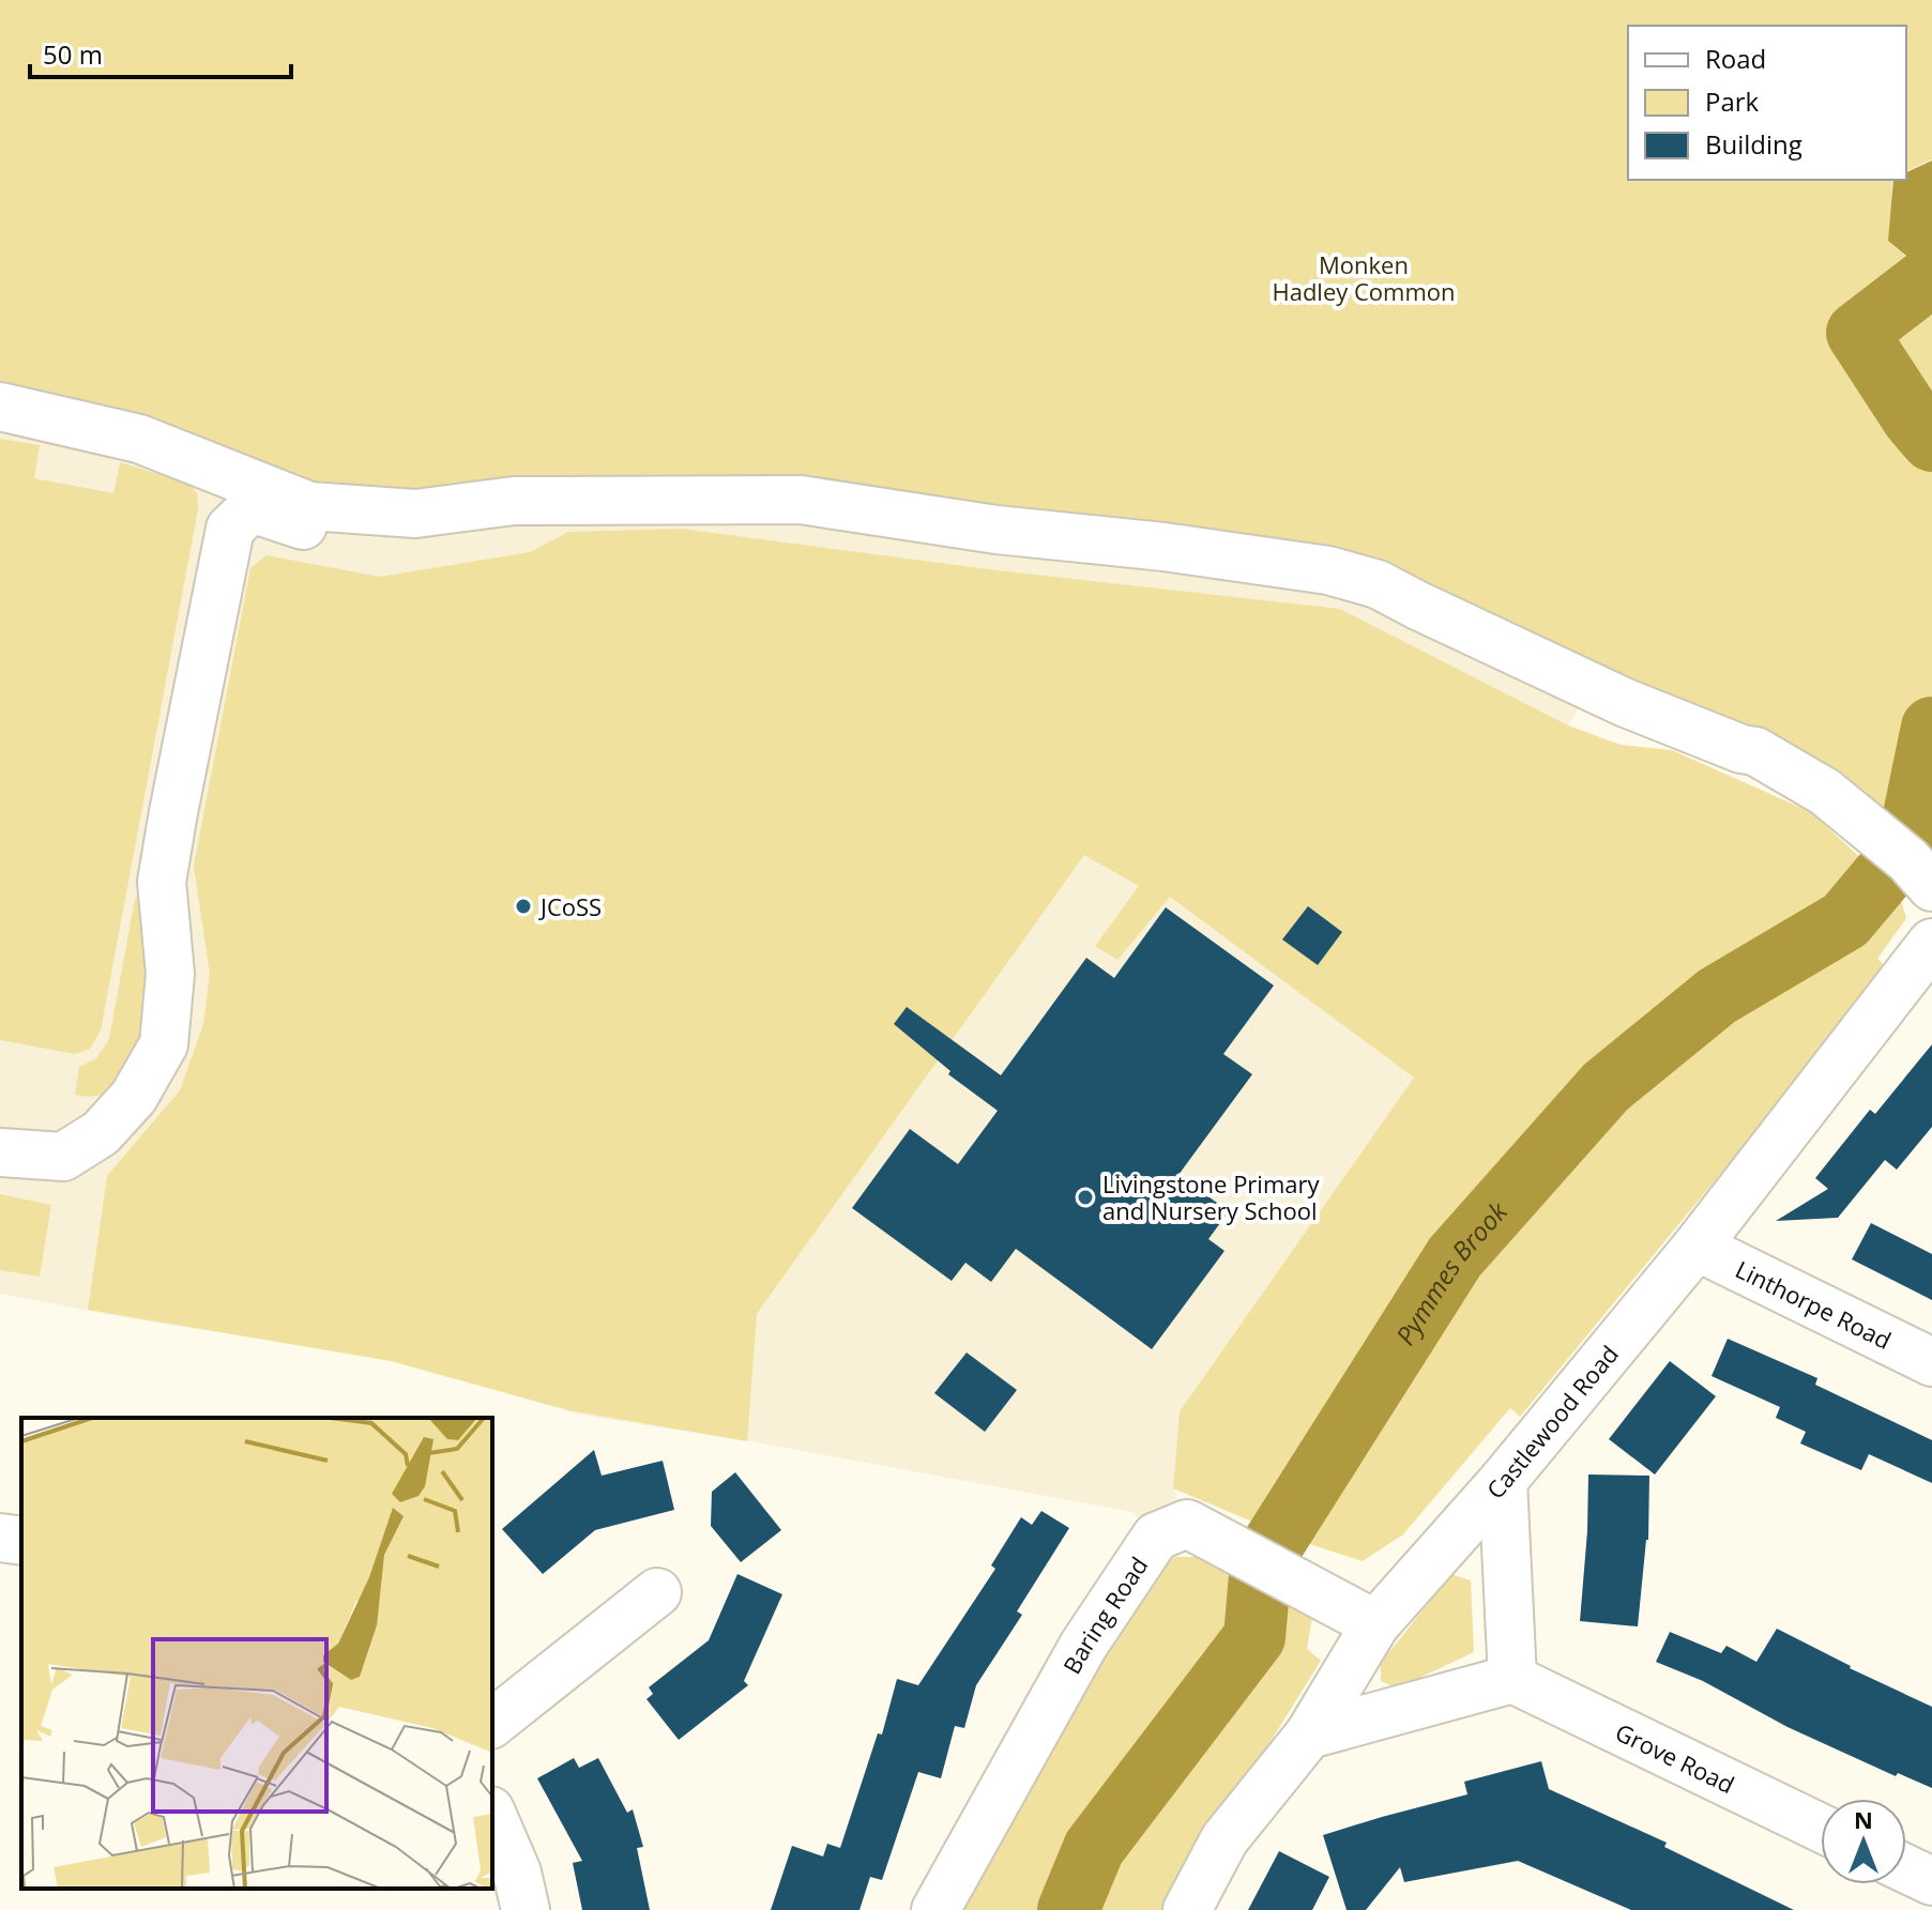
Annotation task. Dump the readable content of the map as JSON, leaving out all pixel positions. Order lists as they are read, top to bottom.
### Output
{
  "streets": {
    "street": [
      "Linthorpe Road",
      "Castlewood Road",
      "Baring Road",
      "Grove Road"
    ]
  },
  "crossings": [
    ["Linthorpe Road", "Castlewood Road"],
    ["Castlewood Road", "Baring Road"]
  ],
  "water": ["Pymmes Brook"],
  "parks": ["Monken Hadley Common"],
  "places": ["JCoSS", "Livingstone Primary and Nursery School"],
  "legend": ["Road", "Park", "Building"],
  "scale_bar": "50 m",
  "north": "top"
}
